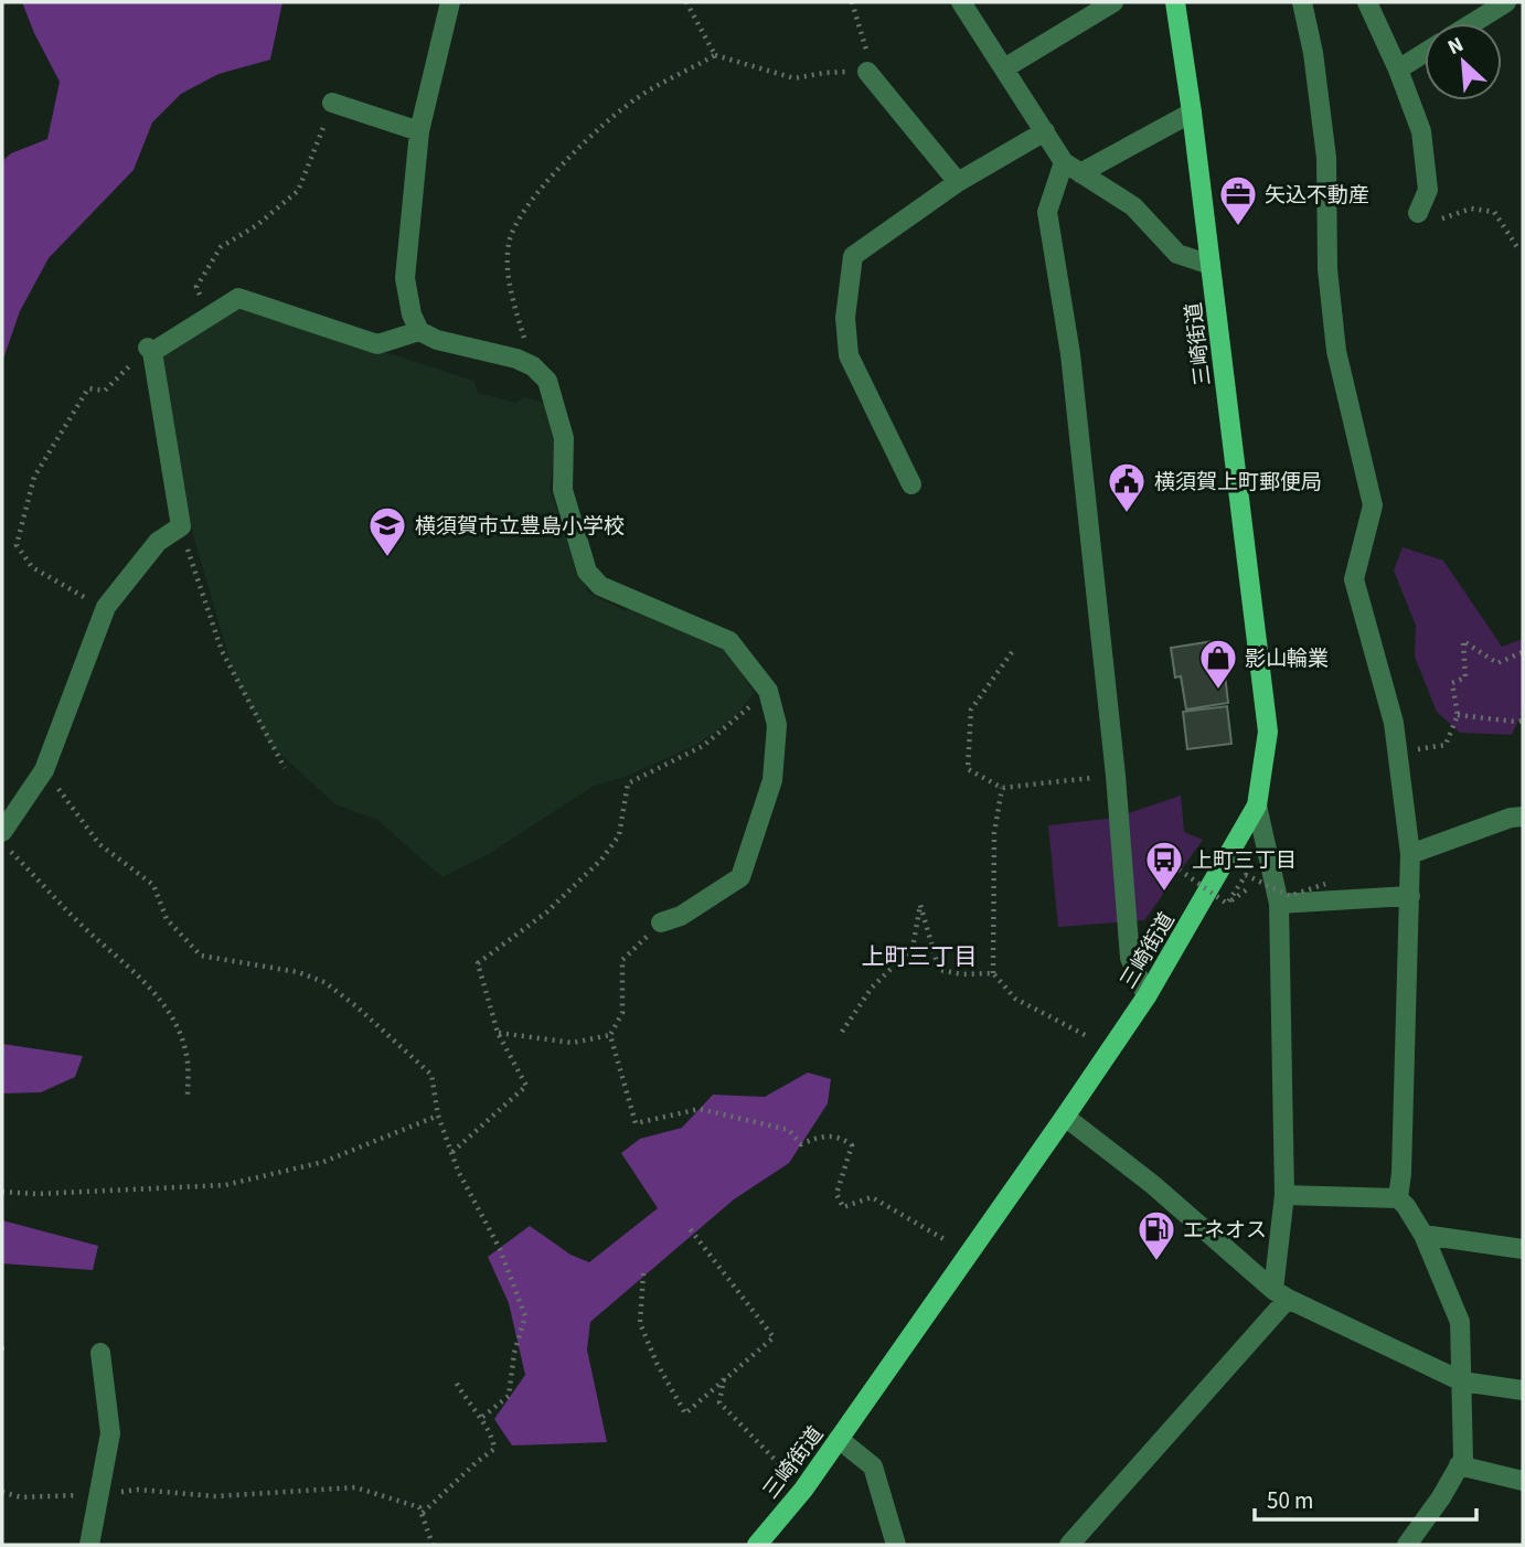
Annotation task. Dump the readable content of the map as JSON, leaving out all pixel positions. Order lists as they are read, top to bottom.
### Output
{
  "streets": {
    "main road": ["三崎街道"]
  },
  "districts": ["上町三丁目"],
  "places": {
    "office": ["矢込不動産"],
    "public building": ["横須賀上町郵便局"],
    "school or university": ["横須賀市立豊島小学校"],
    "shop": ["影山輪業"],
    "bus stop": ["上町三丁目"],
    "fuel station": ["エネオス"]
  },
  "scale_bar": "50 m",
  "north": "top left"
}
